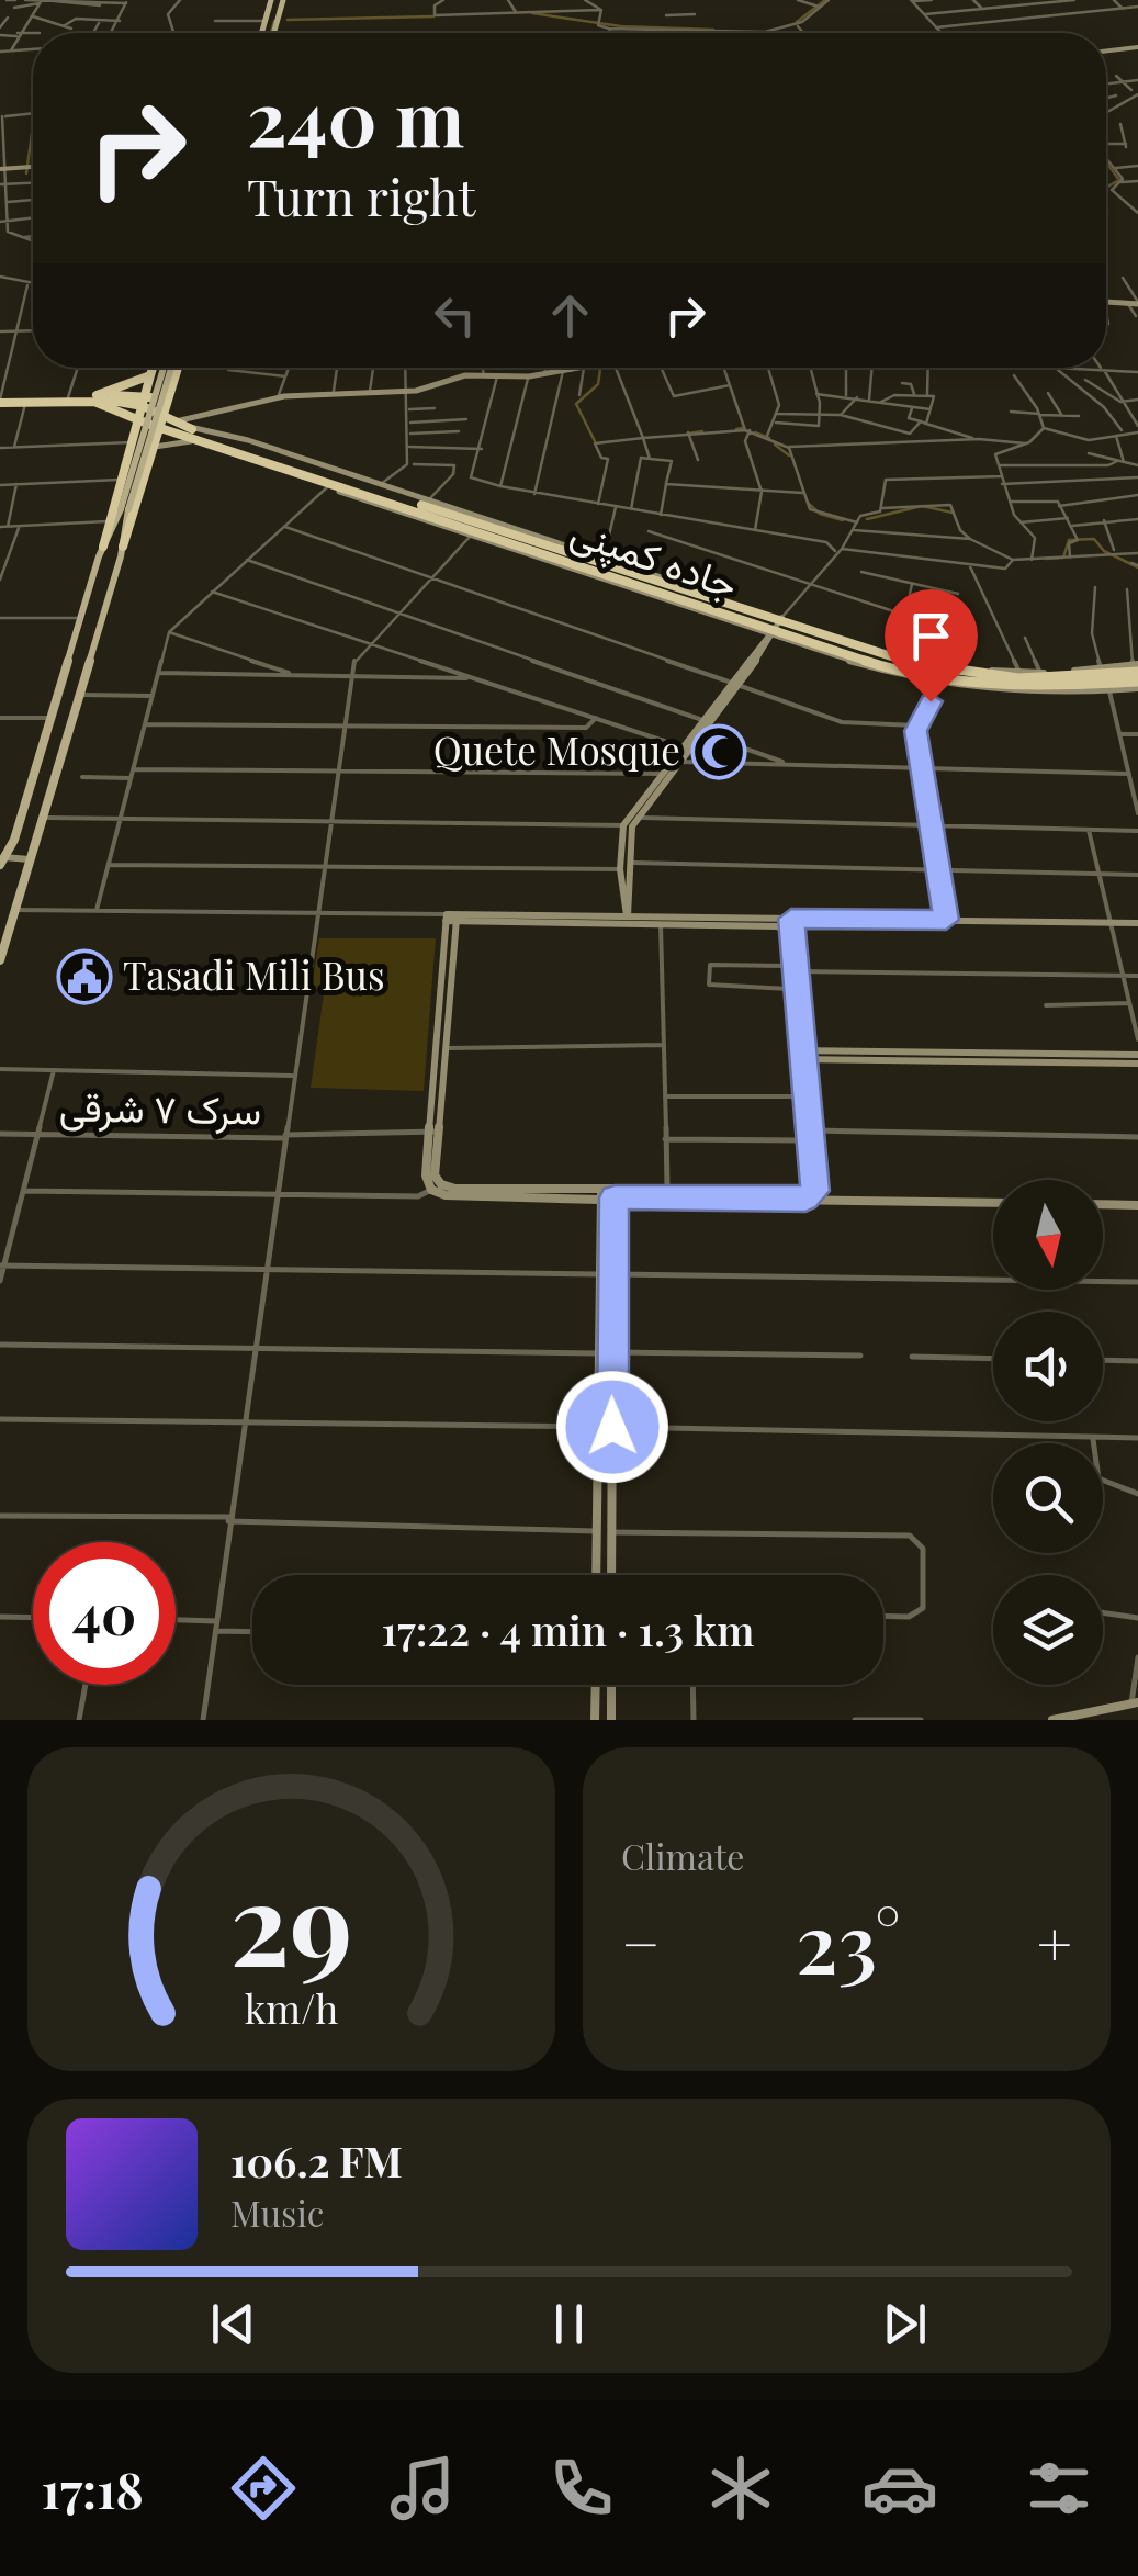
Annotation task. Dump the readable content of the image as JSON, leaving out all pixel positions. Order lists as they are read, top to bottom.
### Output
{
  "streets": {
    "highway": ["جاده کمپنی"],
    "street": ["سرک ۷ شرقی"]
  },
  "places": {
    "mosque": ["Quete Mosque"],
    "public building": ["Tasadi Mili Bus"]
  },
  "north": "bottom",
  "page": {
    "turn": ["240 m", "Turn right"],
    "limit": "40",
    "trip": "17:22 · 4 min · 1.3 km",
    "tile": "Climate",
    "heat": ["−", "23°", "+"],
    "song": ["106.2 FM", "Music"],
    "tabs": "17:18",
    "gauge": ["29", "km/h"]
  }
}
